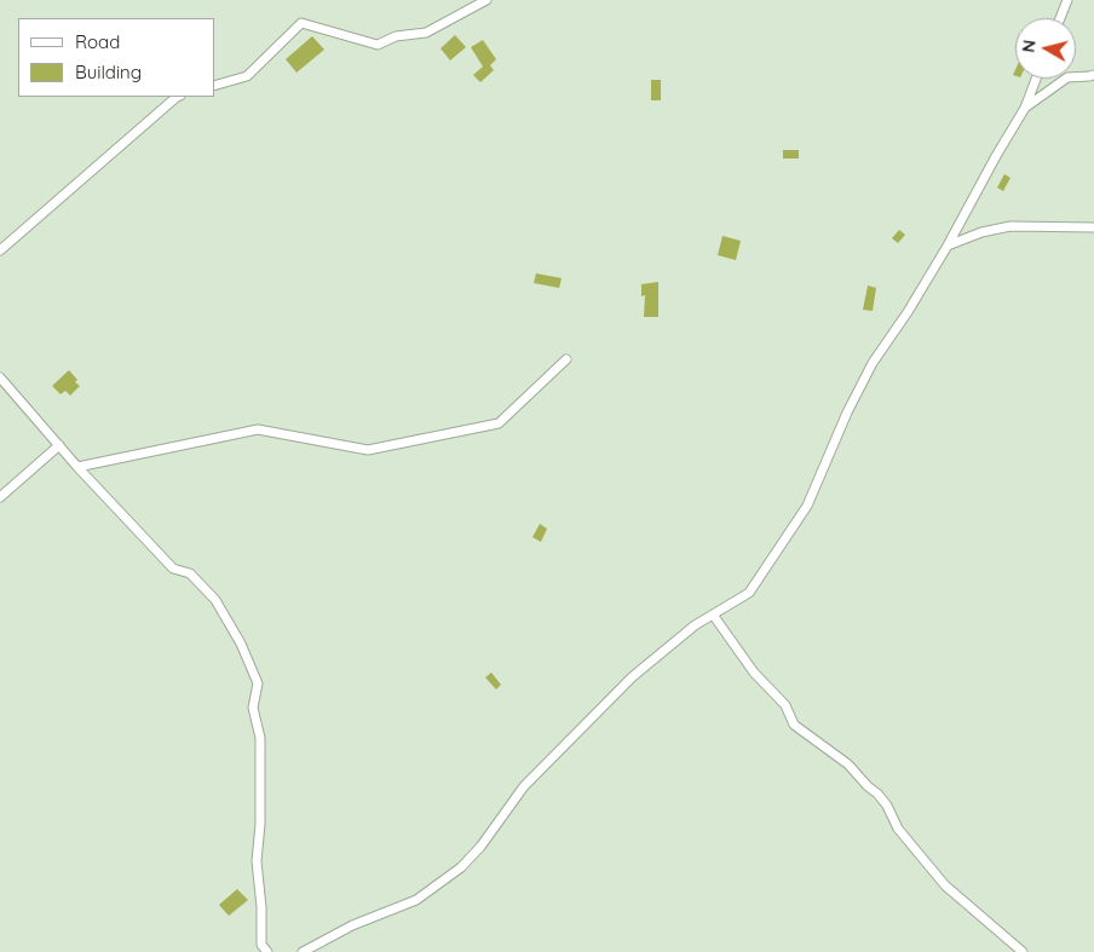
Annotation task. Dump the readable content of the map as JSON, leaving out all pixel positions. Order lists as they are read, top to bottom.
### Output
{
  "legend": ["Road", "Building"],
  "north": "left"
}
